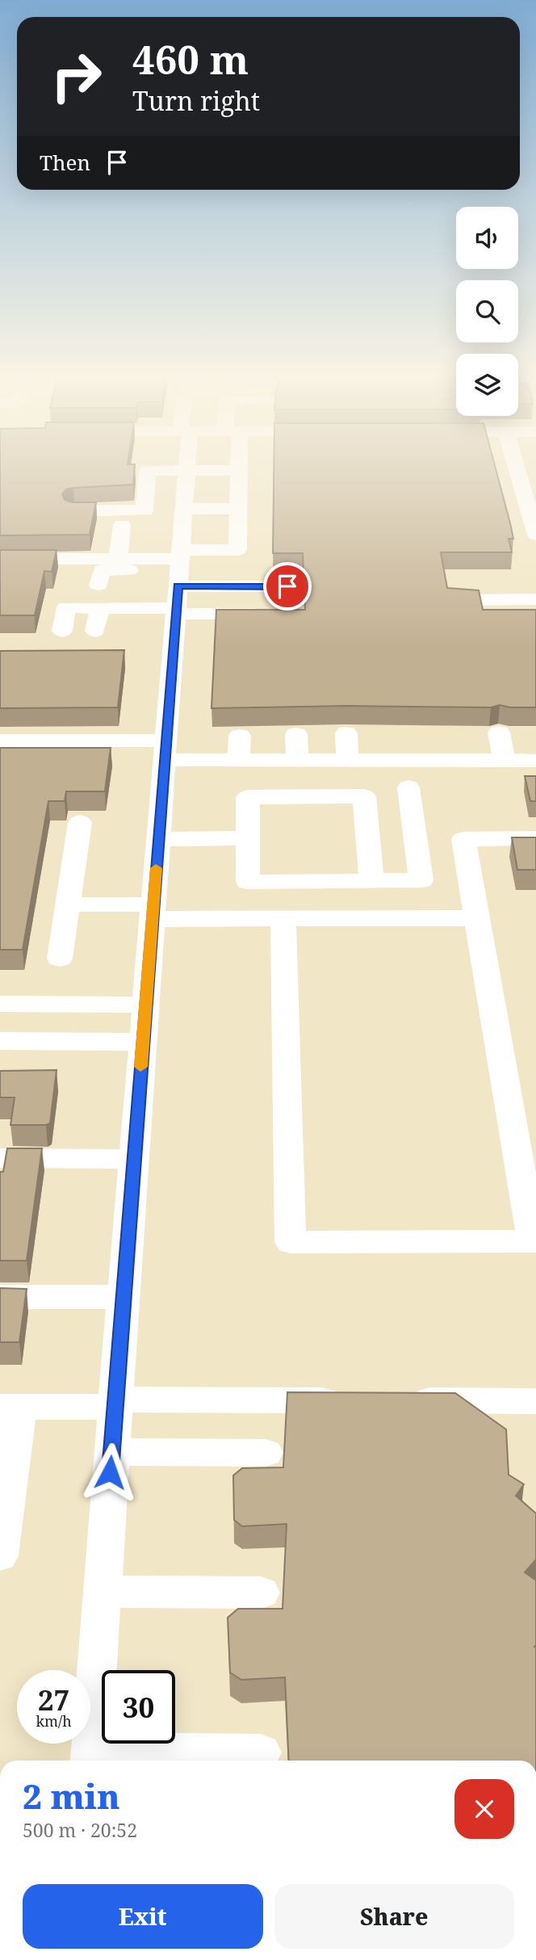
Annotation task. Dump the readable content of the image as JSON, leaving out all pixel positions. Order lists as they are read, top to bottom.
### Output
{
  "page": {
    "turn": ["460 m", "Turn right"],
    "then": "Then",
    "speed": "27 km/h",
    "limit": "30",
    "heading": ["2 min", "500 m · 20:52"],
    "buttons": ["Exit", "Share"]
  }
}
